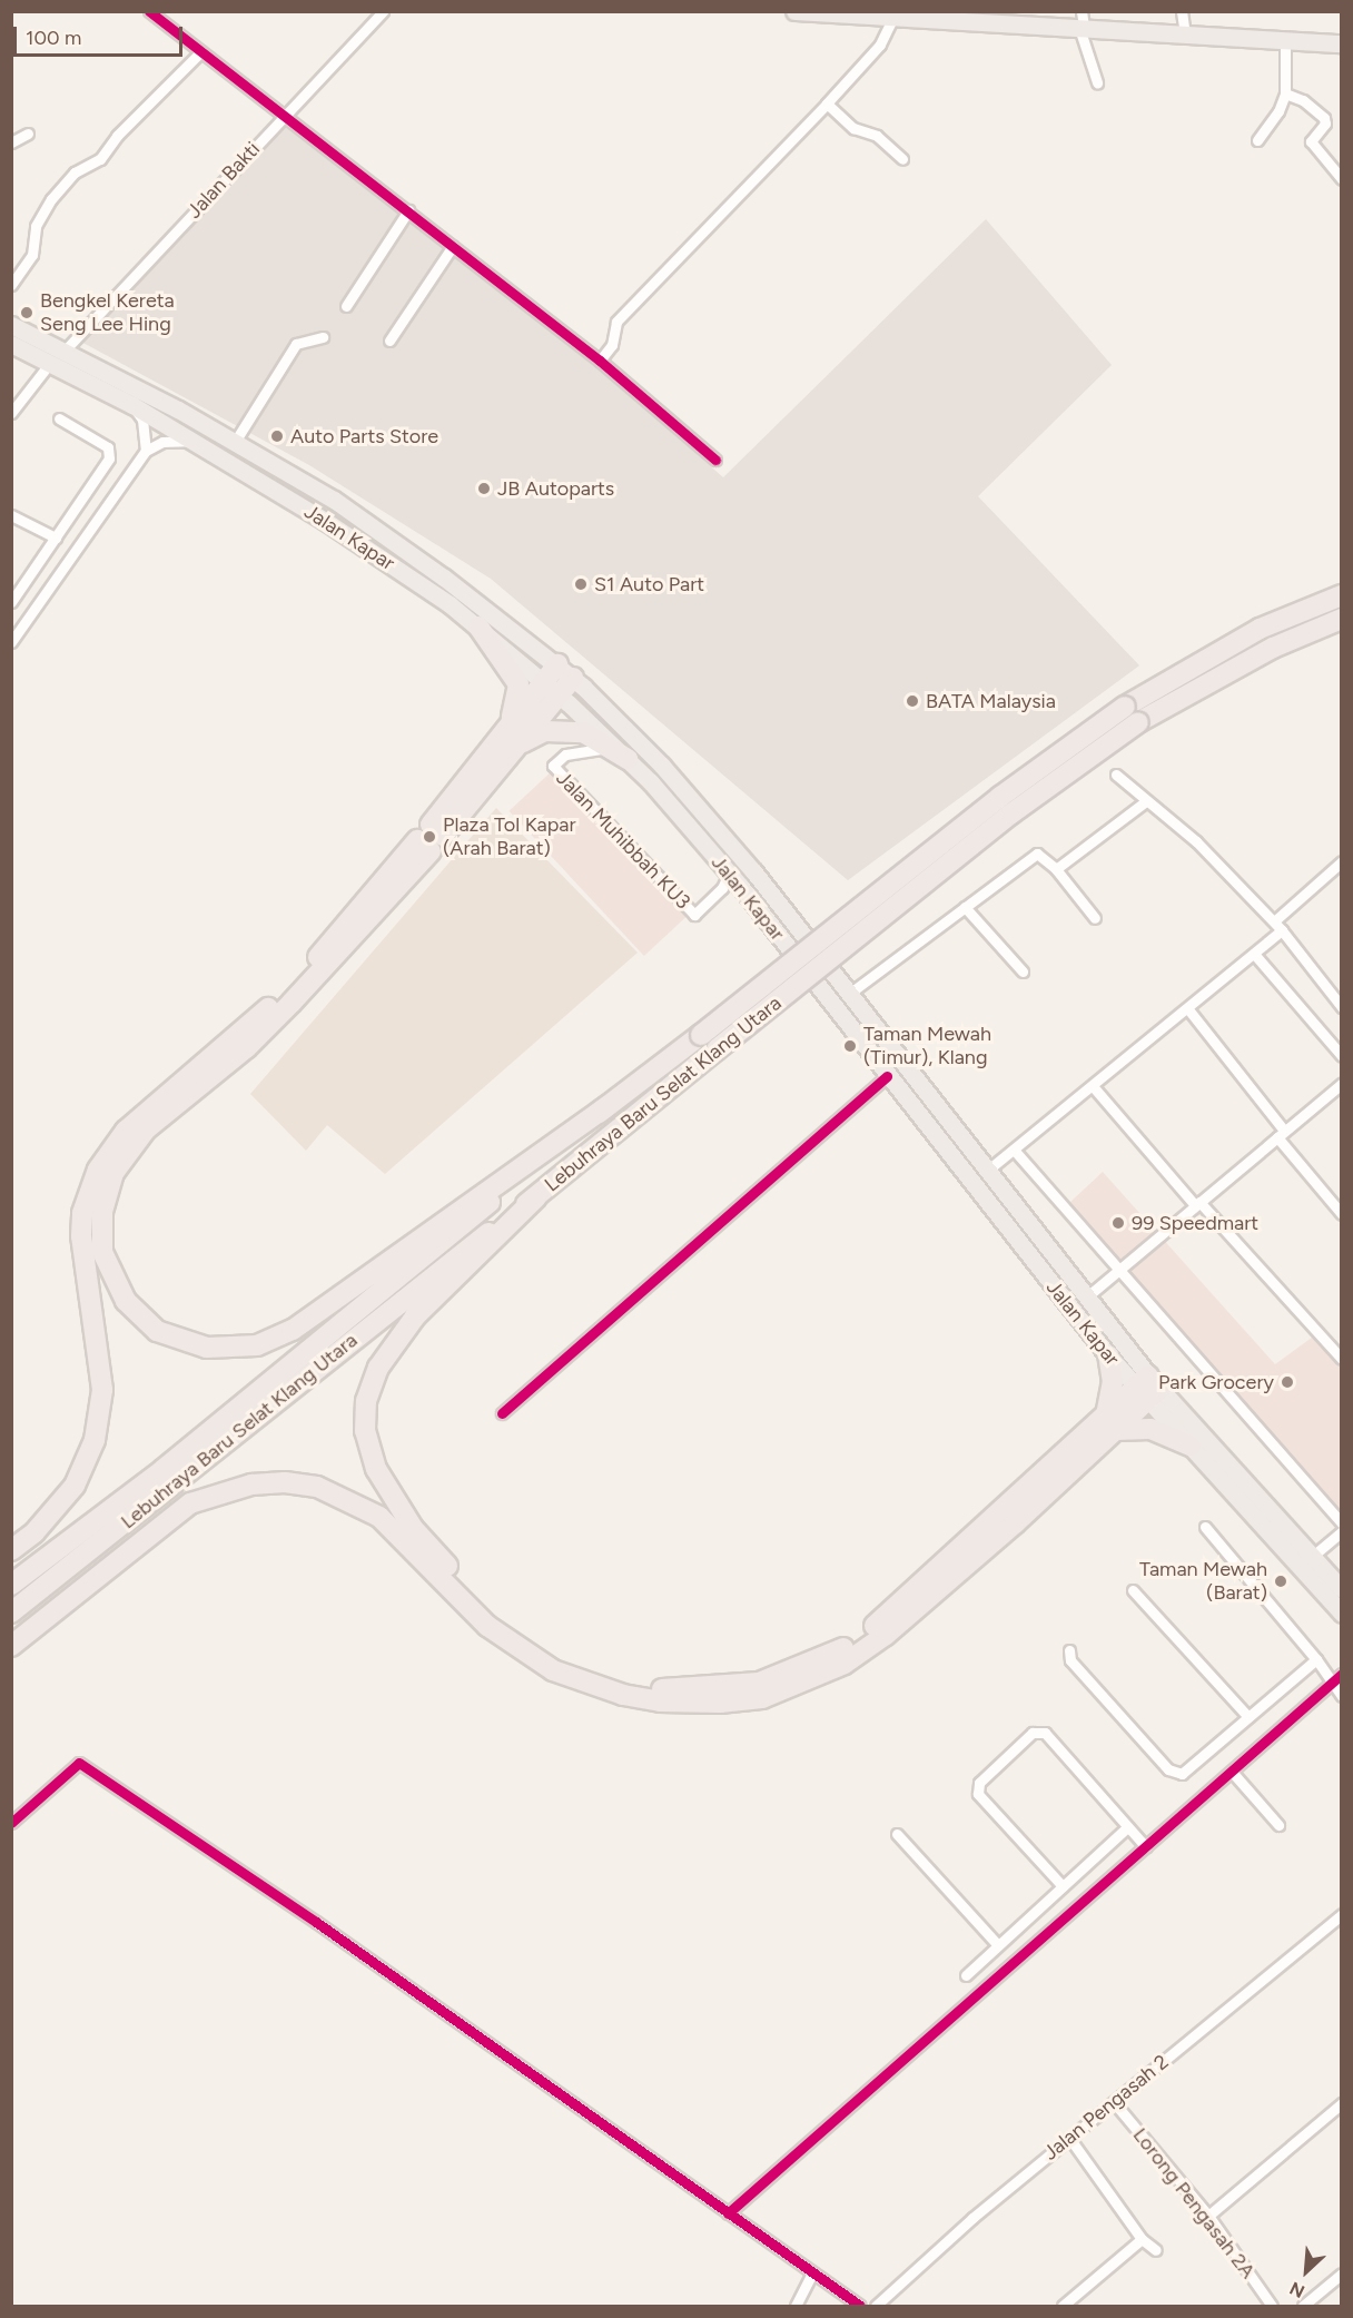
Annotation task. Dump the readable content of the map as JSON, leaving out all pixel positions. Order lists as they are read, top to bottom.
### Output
{
  "streets": {
    "highway": ["Jalan Kapar", "Lebuhraya Baru Selat Klang Utara"],
    "street": [
      "Jalan Bakti",
      "Jalan Muhibbah KU3",
      "Jalan Pengasah 2",
      "Lorong Pengasah 2A"
    ]
  },
  "crossings": [
    ["Jalan Bakti", "Jalan Kapar"],
    ["Jalan Kapar", "Jalan Muhibbah KU3"],
    ["Jalan Pengasah 2", "Lorong Pengasah 2A"]
  ],
  "places": [
    "Bengkel Kereta Seng Lee Hing",
    "Auto Parts Store",
    "JB Autoparts",
    "S1 Auto Part",
    "BATA Malaysia",
    "Plaza Tol Kapar (Arah Barat)",
    "Taman Mewah (Timur), Klang",
    "99 Speedmart",
    "Park Grocery",
    "Taman Mewah (Barat)"
  ],
  "scale_bar": "100 m",
  "north": "bottom left"
}
